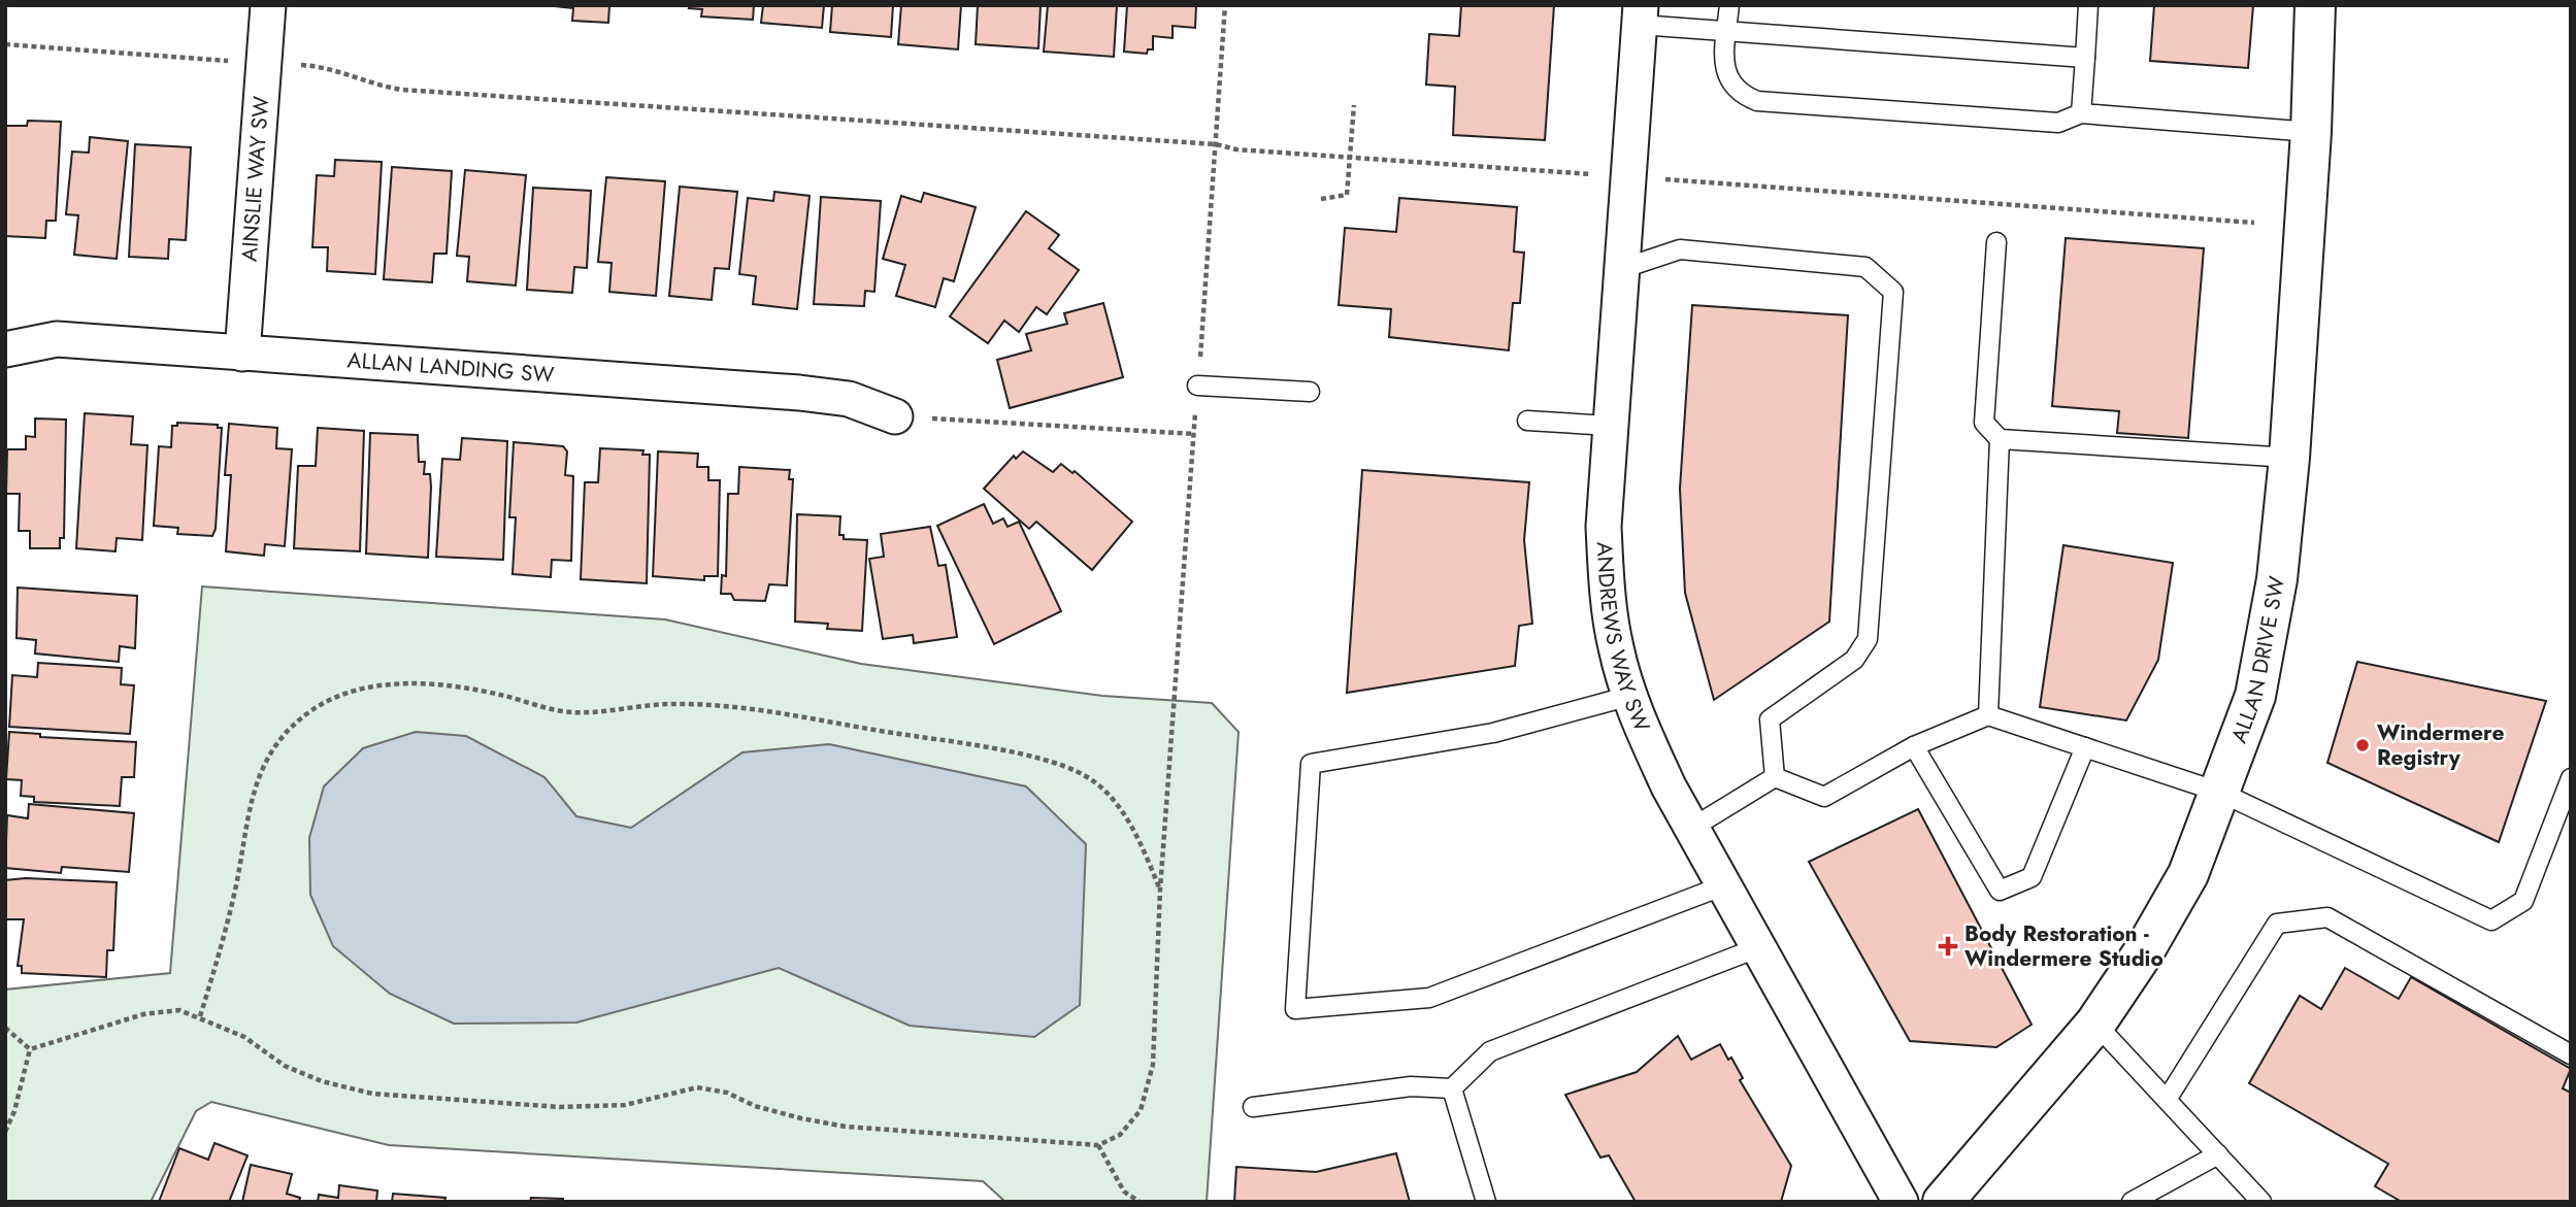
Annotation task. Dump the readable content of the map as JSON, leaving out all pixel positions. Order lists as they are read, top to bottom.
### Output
{
  "streets": {
    "street": [
      "AINSLIE WAY SW",
      "ALLAN LANDING SW",
      "ANDREWS WAY SW",
      "ALLAN DRIVE SW"
    ]
  },
  "crossings": [
    ["AINSLIE WAY SW", "ALLAN LANDING SW"]
  ],
  "places": {
    "other": ["Windermere Registry"],
    "health": ["Body Restoration - Windermere Studio"]
  }
}
